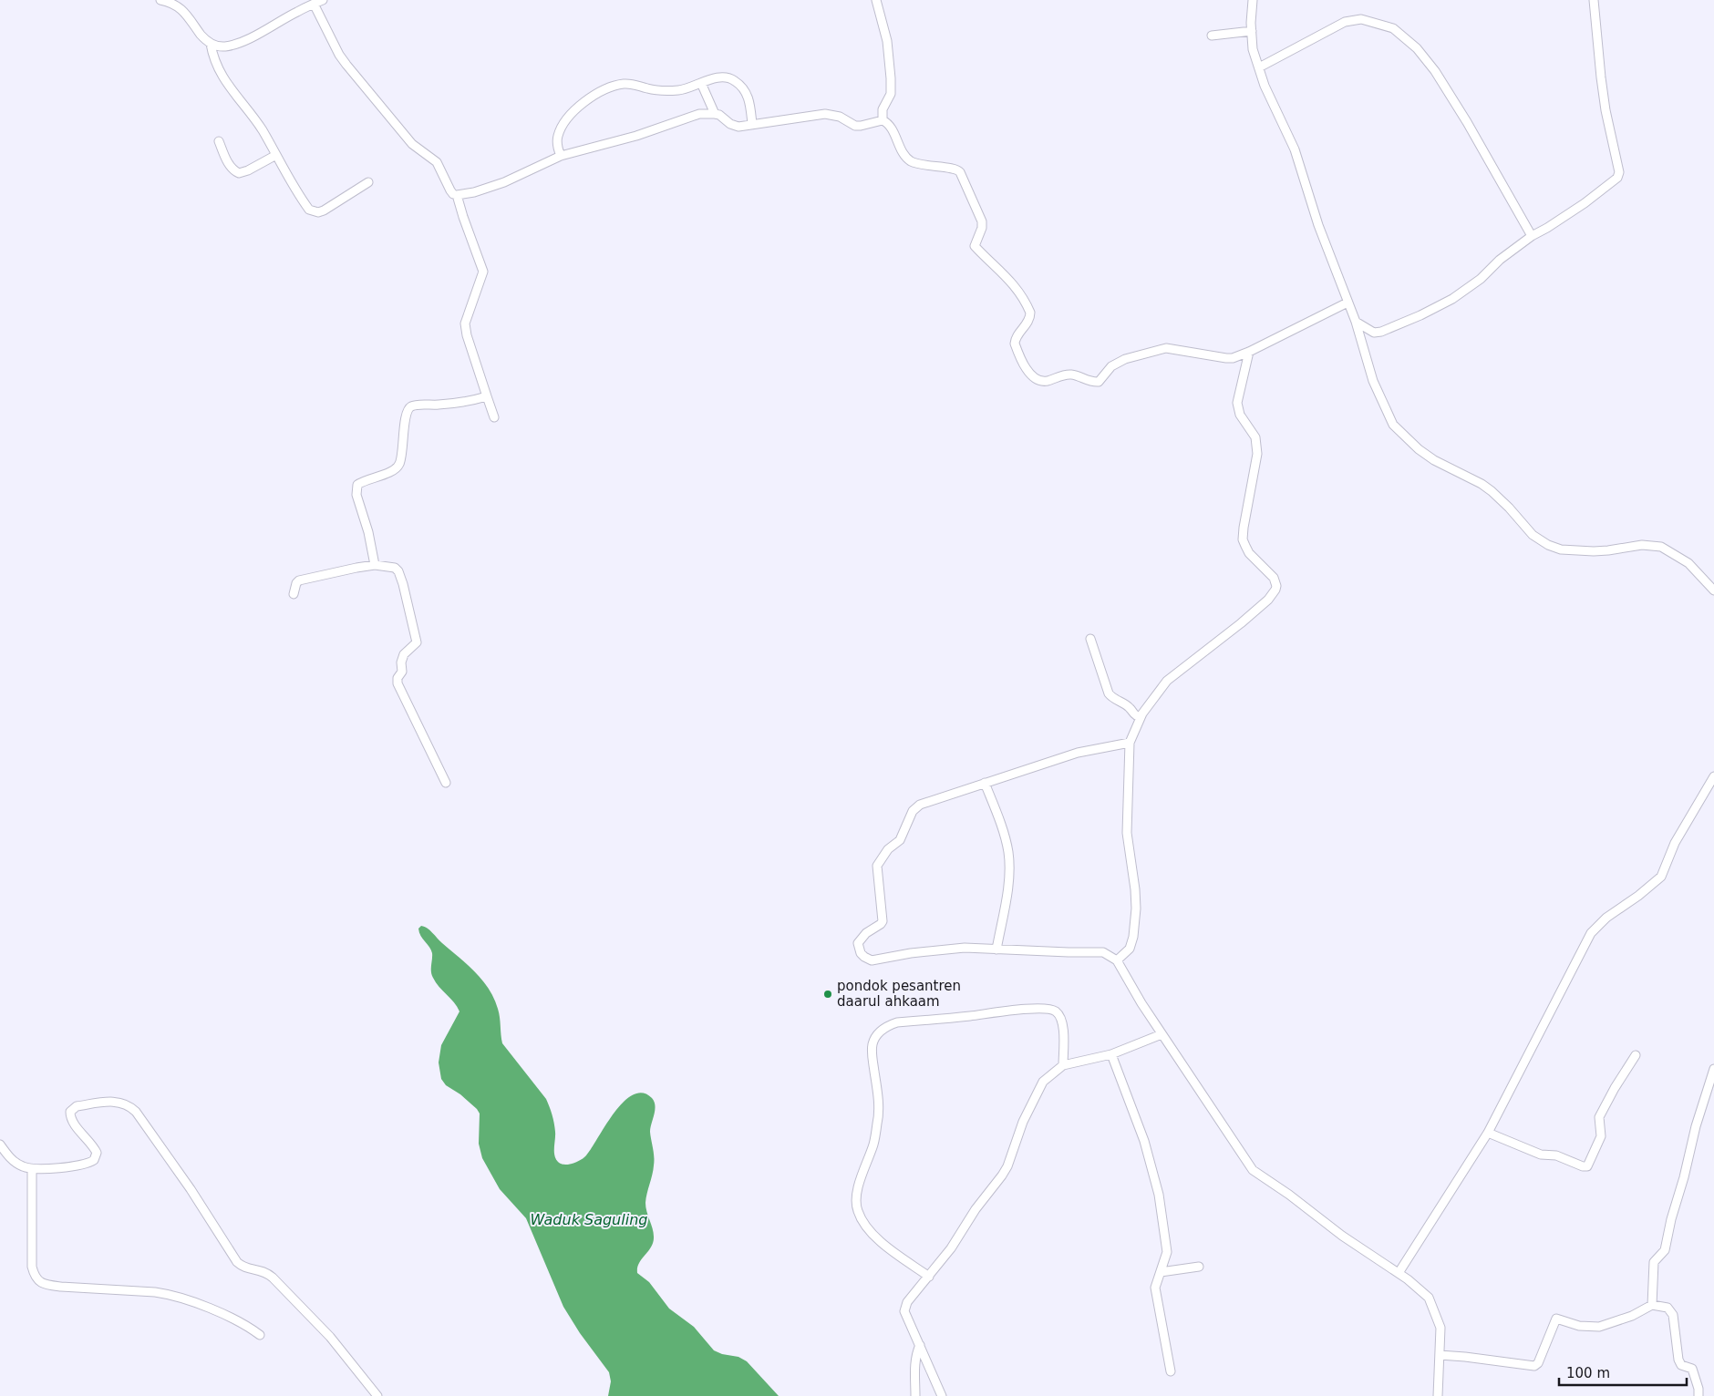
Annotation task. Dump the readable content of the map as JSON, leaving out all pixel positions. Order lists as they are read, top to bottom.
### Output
{
  "water": ["Waduk Saguling"],
  "places": ["pondok pesantren daarul ahkaam"],
  "scale_bar": "100 m"
}
